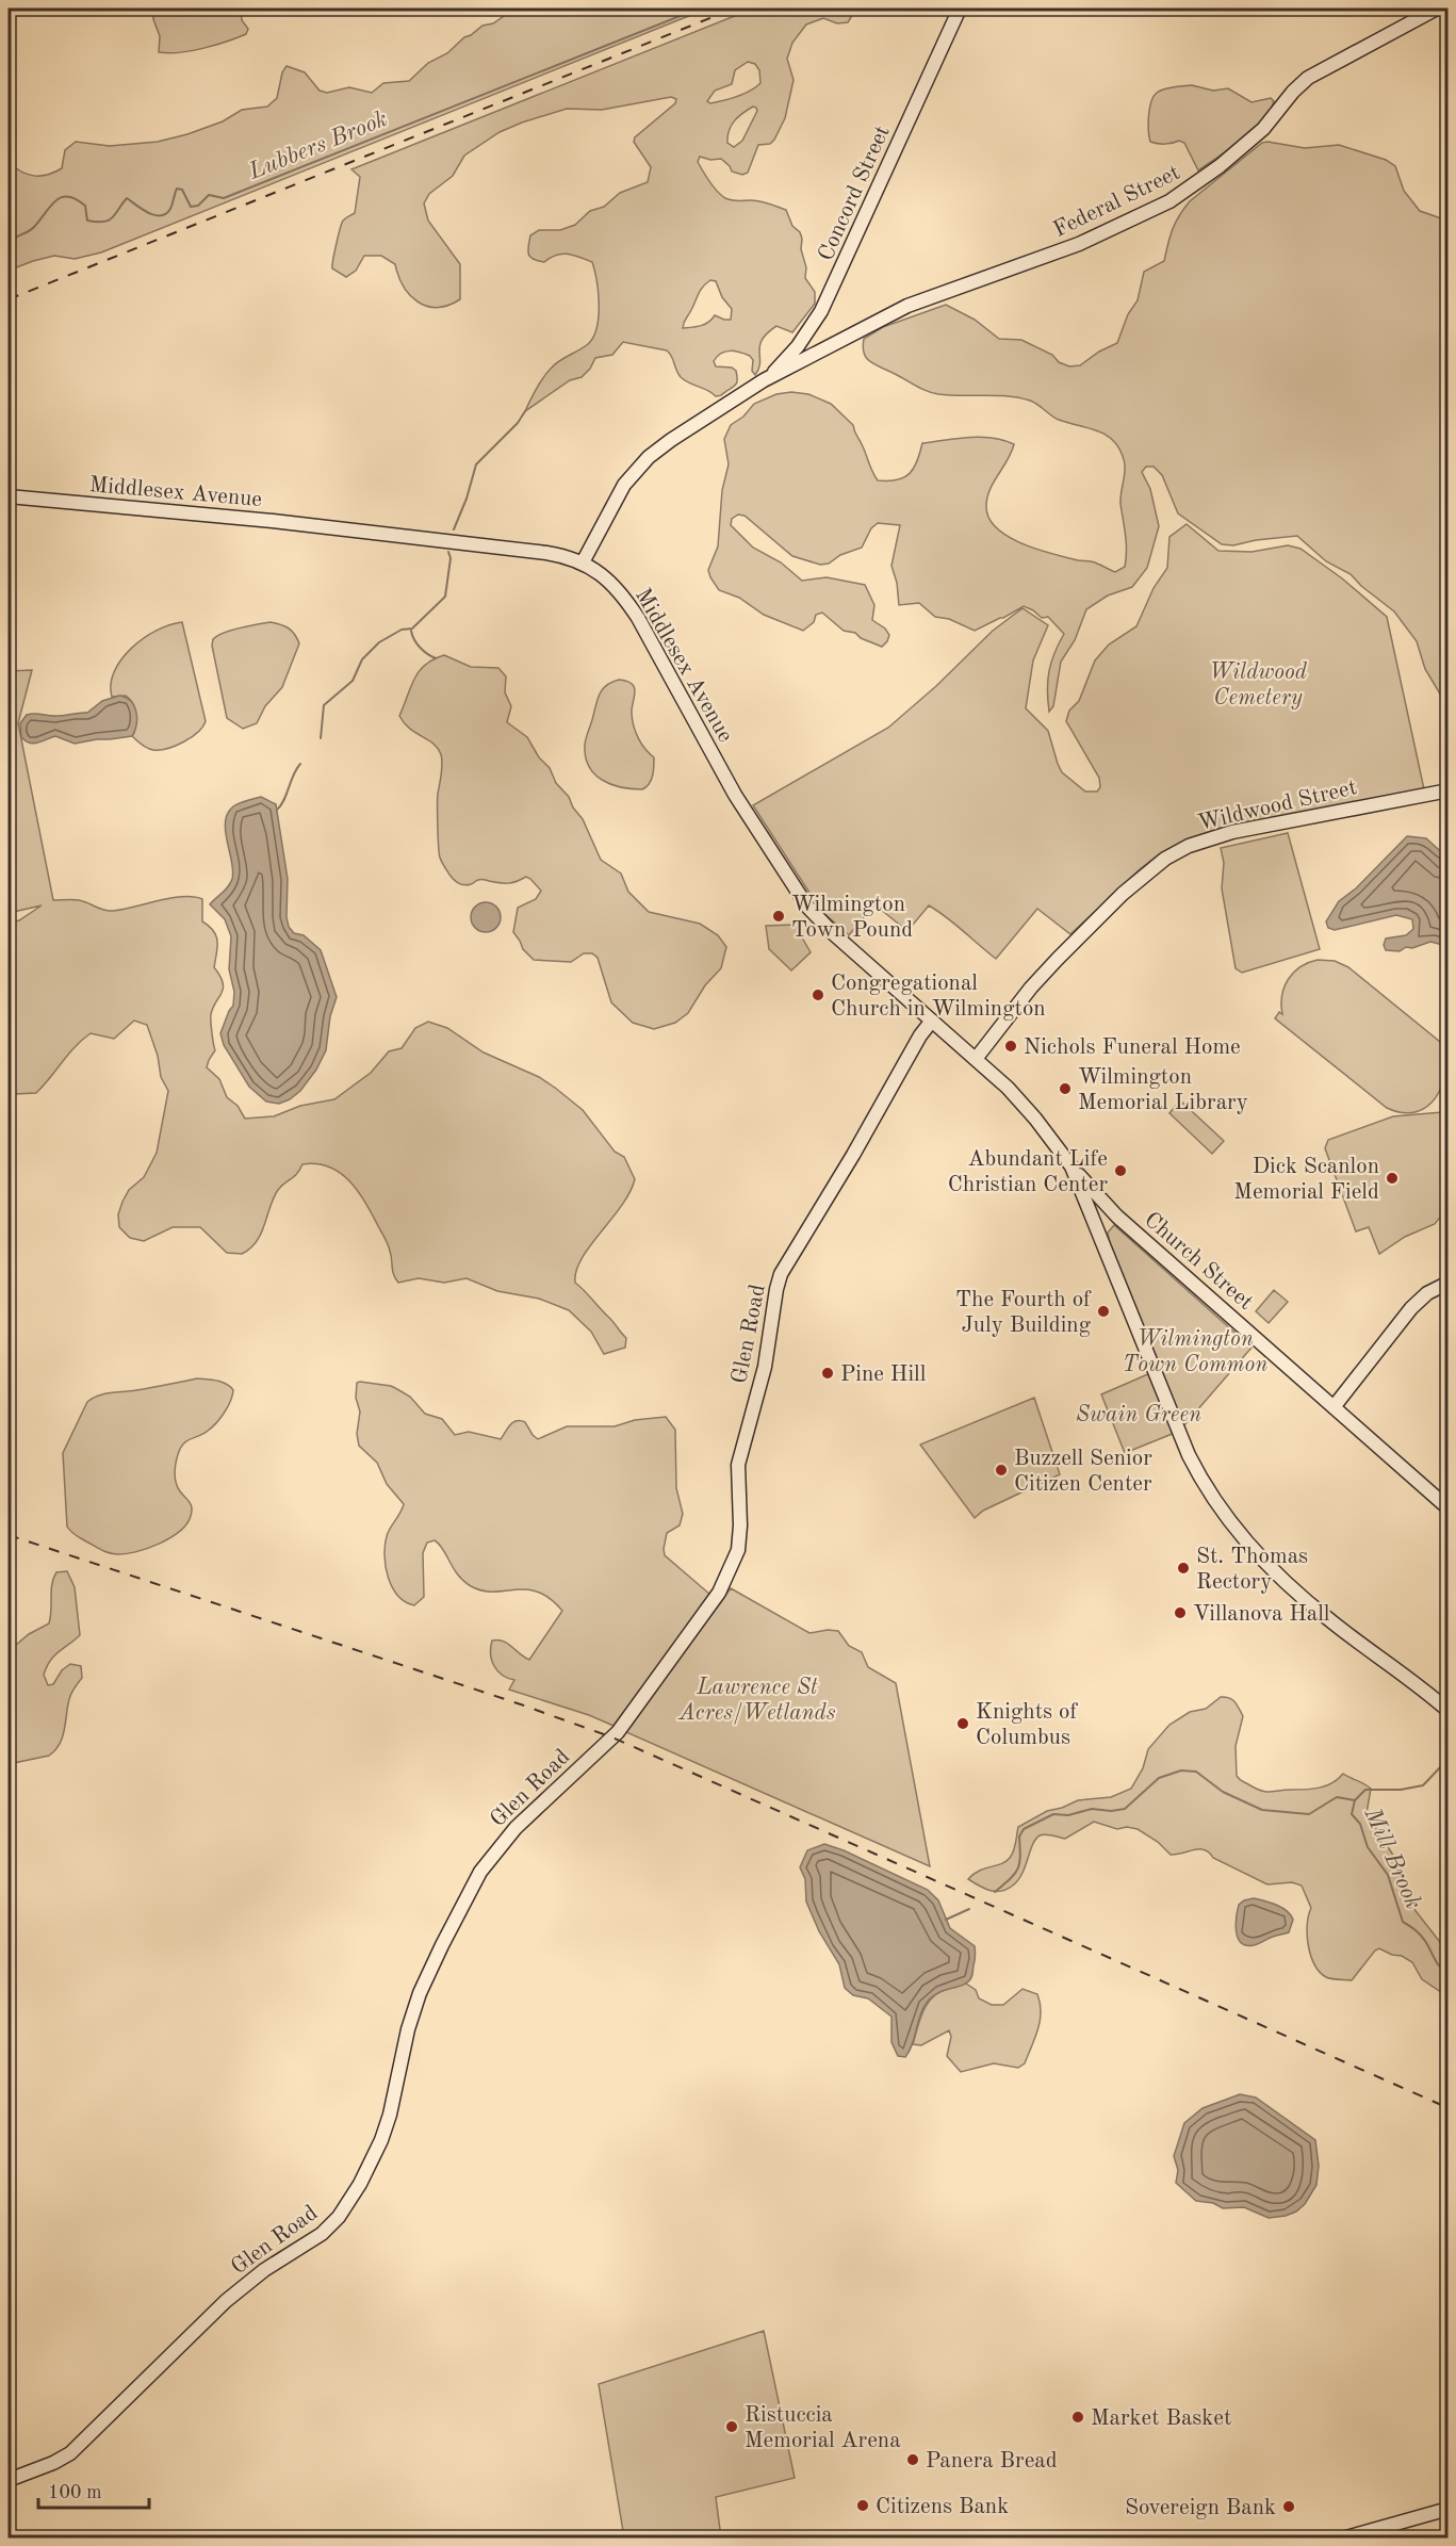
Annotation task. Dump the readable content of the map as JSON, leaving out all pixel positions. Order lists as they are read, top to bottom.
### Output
{
  "streets": {
    "street": [
      "Concord Street",
      "Federal Street",
      "Middlesex Avenue",
      "Wildwood Street",
      "Church Street",
      "Glen Road"
    ]
  },
  "crossings": [
    ["Concord Street", "Federal Street"],
    ["Federal Street", "Middlesex Avenue"],
    ["Middlesex Avenue", "Wildwood Street"],
    ["Middlesex Avenue", "Church Street"],
    ["Middlesex Avenue", "Glen Road"]
  ],
  "water": ["Lubbers Brook", "Mill Brook"],
  "parks": [
    "Wildwood Cemetery",
    "Wilmington Town Common",
    "Swain Green",
    "Lawrence St Acres/Wetlands"
  ],
  "places": [
    "Wilmington Town Pound",
    "Congregational Church in Wilmington",
    "Nichols Funeral Home",
    "Wilmington Memorial Library",
    "Abundant Life Christian Center",
    "Dick Scanlon Memorial Field",
    "The Fourth of July Building",
    "Pine Hill",
    "Buzzell Senior Citizen Center",
    "St. Thomas Rectory",
    "Villanova Hall",
    "Knights of Columbus",
    "Market Basket",
    "Ristuccia Memorial Arena",
    "Panera Bread",
    "Citizens Bank",
    "Sovereign Bank"
  ],
  "scale_bar": "100 m"
}
